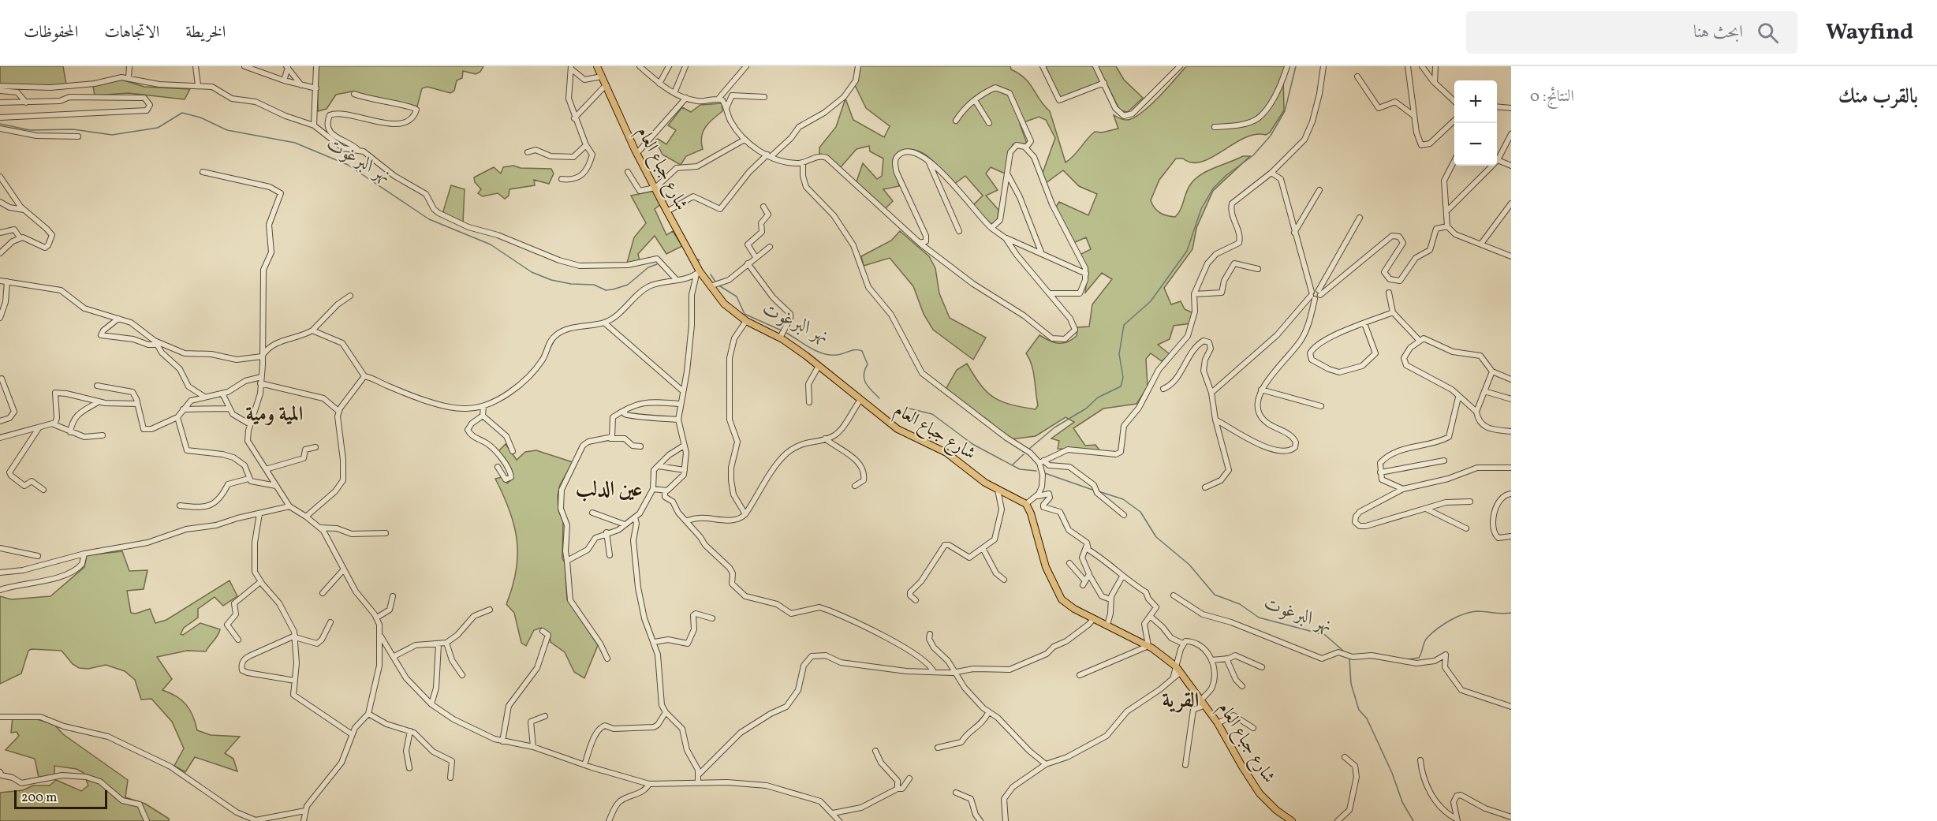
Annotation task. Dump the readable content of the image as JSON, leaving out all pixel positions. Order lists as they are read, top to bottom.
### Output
{
  "streets": {
    "main road": ["شارع جباع العام"]
  },
  "districts": ["المية ومية", "عين الدلب", "القرية"],
  "water": ["نهر البرغوت"],
  "scale_bar": "200 m",
  "page": {
    "header": "Wayfind",
    "search": "ابحث هنا",
    "nav": ["الخريطة", "الاتجاهات", "المحفوظات"],
    "heading": ["بالقرب منك", "النتائج: 0"],
    "map_buttons": ["+", "−"],
    "scale": "200 m"
  }
}
